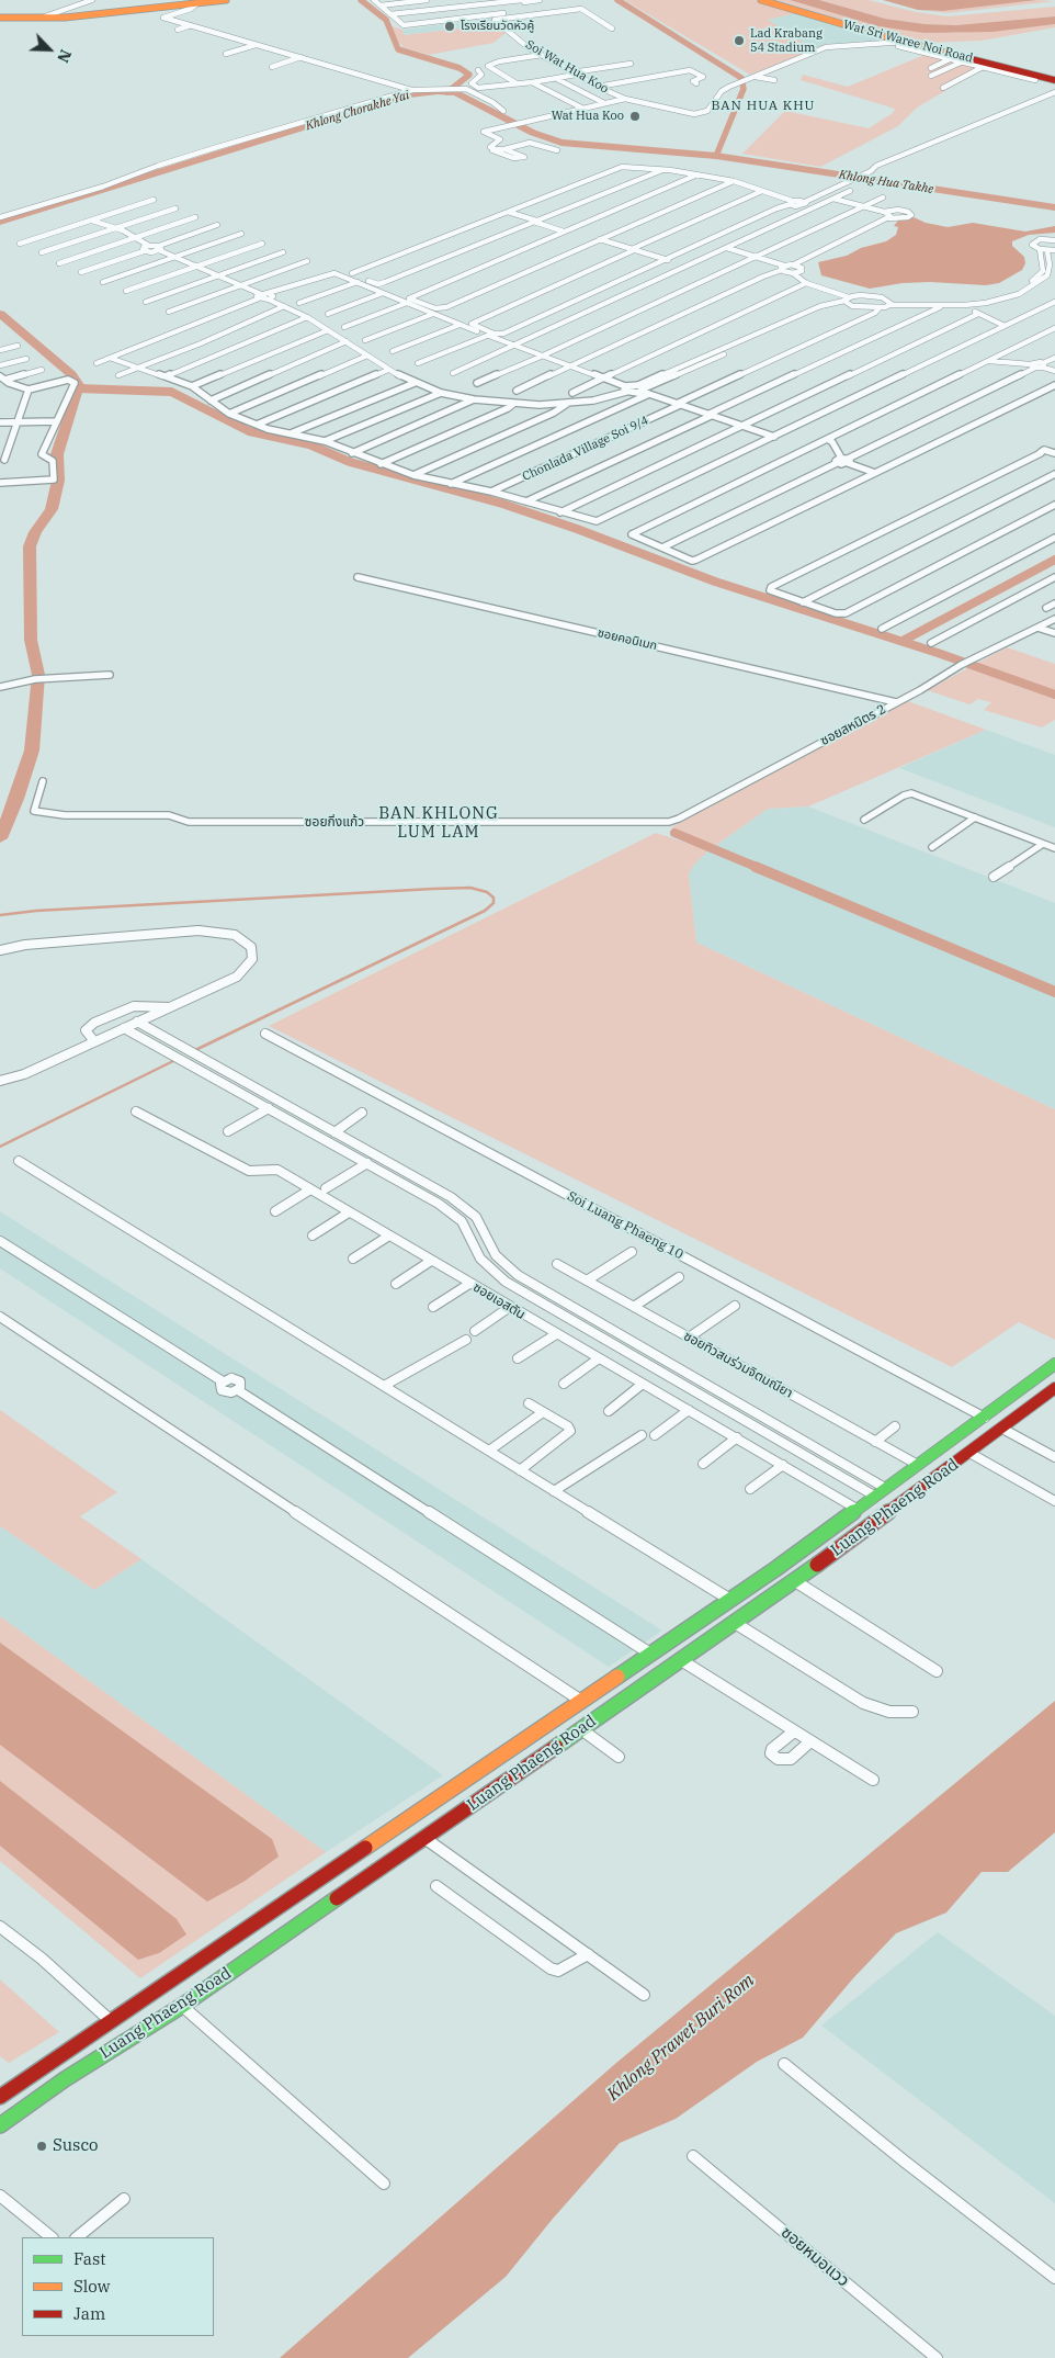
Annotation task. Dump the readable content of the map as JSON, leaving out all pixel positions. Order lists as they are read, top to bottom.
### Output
{
  "streets": {
    "main road": ["Wat Sri Waree Noi Road", "Luang Phaeng Road"],
    "street": [
      "Soi Wat Hua Koo",
      "Chonlada Village Soi 9/4",
      "ซอยคอนิเมก",
      "ซอยสหมิตร 2",
      "ซอยกิ่งแก้ว",
      "Soi Luang Phaeng 10",
      "ซอยเอสตัน",
      "ซอยทิวสนร่วมจิตมณียา",
      "ซอยหมอแวว"
    ]
  },
  "crossings": [
    ["ซอยคอนิเมก", "ซอยสหมิตร 2"],
    ["ซอยสหมิตร 2", "ซอยกิ่งแก้ว"],
    ["Soi Luang Phaeng 10", "Luang Phaeng Road"],
    ["ซอยเอสตัน", "Luang Phaeng Road"],
    ["ซอยทิวสนร่วมจิตมณียา", "Luang Phaeng Road"]
  ],
  "districts": ["BAN HUA KHU", "BAN KHLONG LUM LAM"],
  "water": ["Khlong Chorakhe Yai", "Khlong Hua Takhe", "Khlong Prawet Buri Rom"],
  "places": [
    "โรงเรียนวัดหัวคู้",
    "Lad Krabang 54 Stadium",
    "Wat Hua Koo",
    "Susco"
  ],
  "legend": ["Fast", "Slow", "Jam"],
  "north": "bottom right"
}
